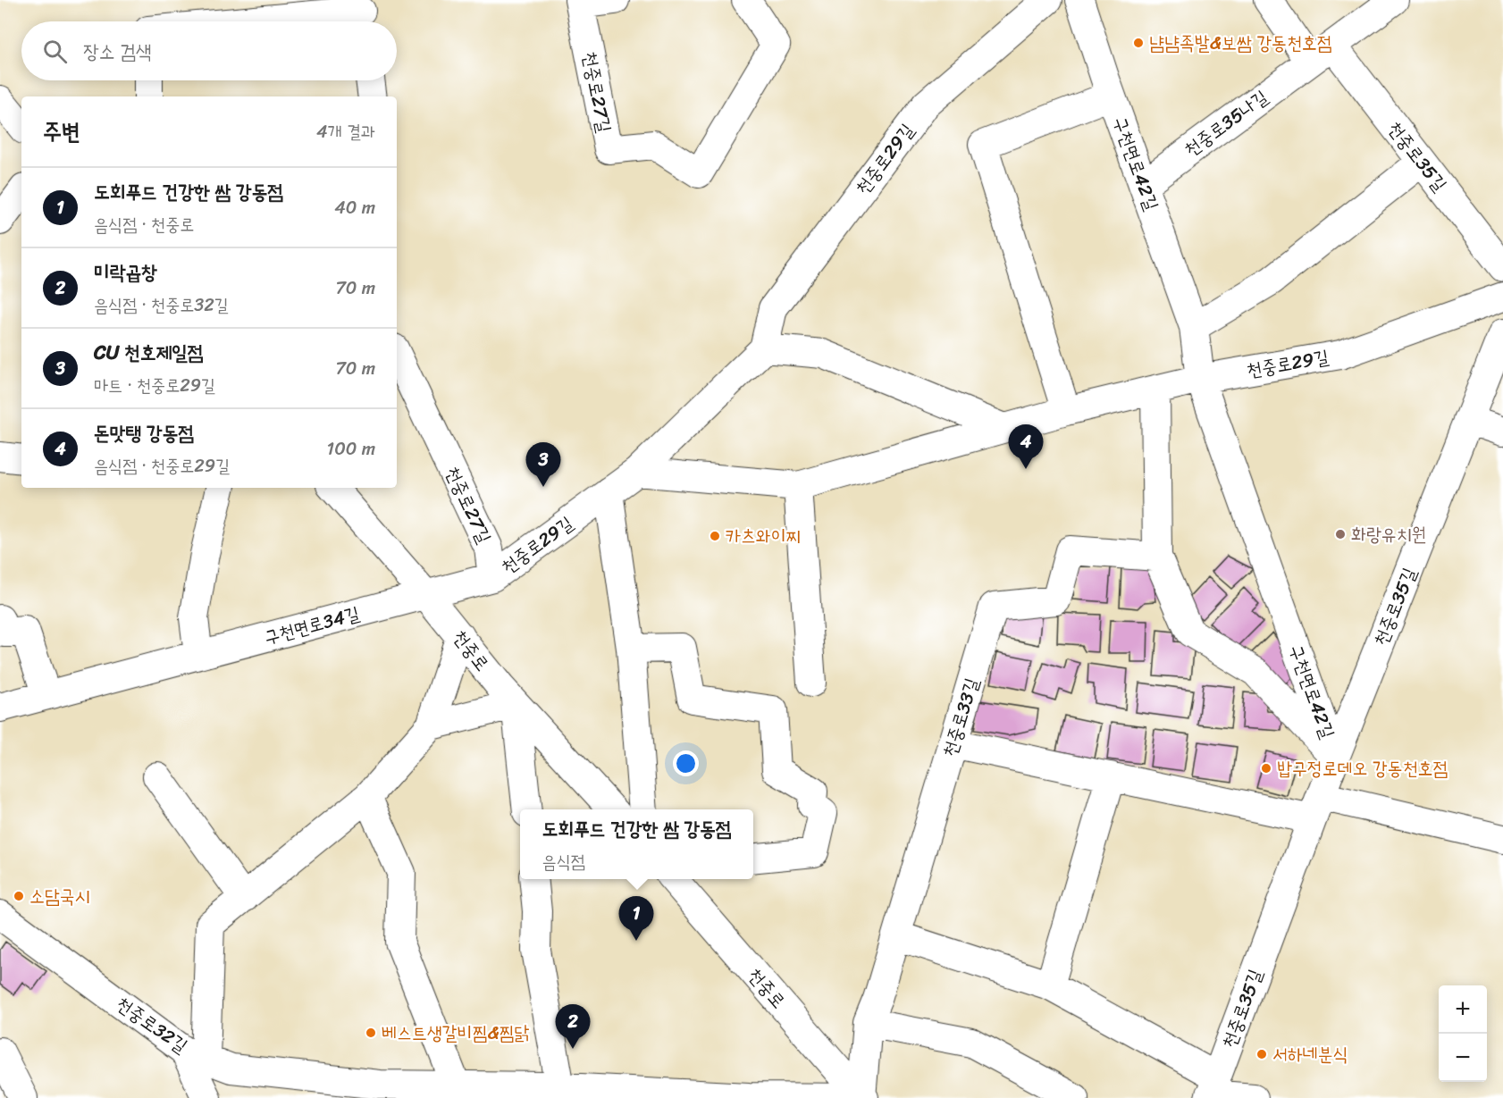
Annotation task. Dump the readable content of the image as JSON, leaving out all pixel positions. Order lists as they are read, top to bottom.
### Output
{
  "streets": {
    "street": [
      "천중로27길",
      "천중로35나길",
      "천중로35길",
      "천중로29길",
      "구천면로42길",
      "구천면로34길",
      "천중로",
      "천중로33길",
      "천중로32길"
    ]
  },
  "crossings": [
    ["천중로27길", "천중로29길"],
    ["천중로35나길", "천중로35길"],
    ["천중로35나길", "구천면로42길"],
    ["천중로35길", "구천면로42길"],
    ["천중로29길", "구천면로42길"],
    ["천중로29길", "구천면로34길"],
    ["천중로29길", "천중로"],
    ["구천면로42길", "천중로33길"],
    ["구천면로34길", "천중로"],
    ["천중로", "천중로33길"],
    ["천중로", "천중로32길"],
    ["천중로33길", "천중로32길"]
  ],
  "places": [
    "냠냠족발&보쌈 강동천호점",
    "화랑유치원",
    "카츠와이찌",
    "밥구정로데오 강동천호점",
    "소담국시",
    "베스트생갈비찜&찜닭",
    "서하네분식"
  ],
  "page": {
    "search": "장소 검색",
    "heading": ["주변", "4개 결과"],
    "list": [
      {
        "mark": "1",
        "name": "도회푸드 건강한 쌈 강동점",
        "note": "음식점 · 천중로",
        "value": "40 m"
      },
      {
        "mark": "2",
        "name": "미락곱창",
        "note": "음식점 · 천중로32길",
        "value": "70 m"
      },
      {
        "mark": "3",
        "name": "CU 천호제일점",
        "note": "마트 · 천중로29길",
        "value": "70 m"
      },
      {
        "mark": "4",
        "name": "돈맛탱 강동점",
        "note": "음식점 · 천중로29길",
        "value": "100 m"
      }
    ],
    "pins": [
      "4",
      "3",
      "1",
      "2"
    ],
    "popup": ["도회푸드 건강한 쌈 강동점", "음식점"],
    "map_buttons": ["+", "−"]
  }
}
